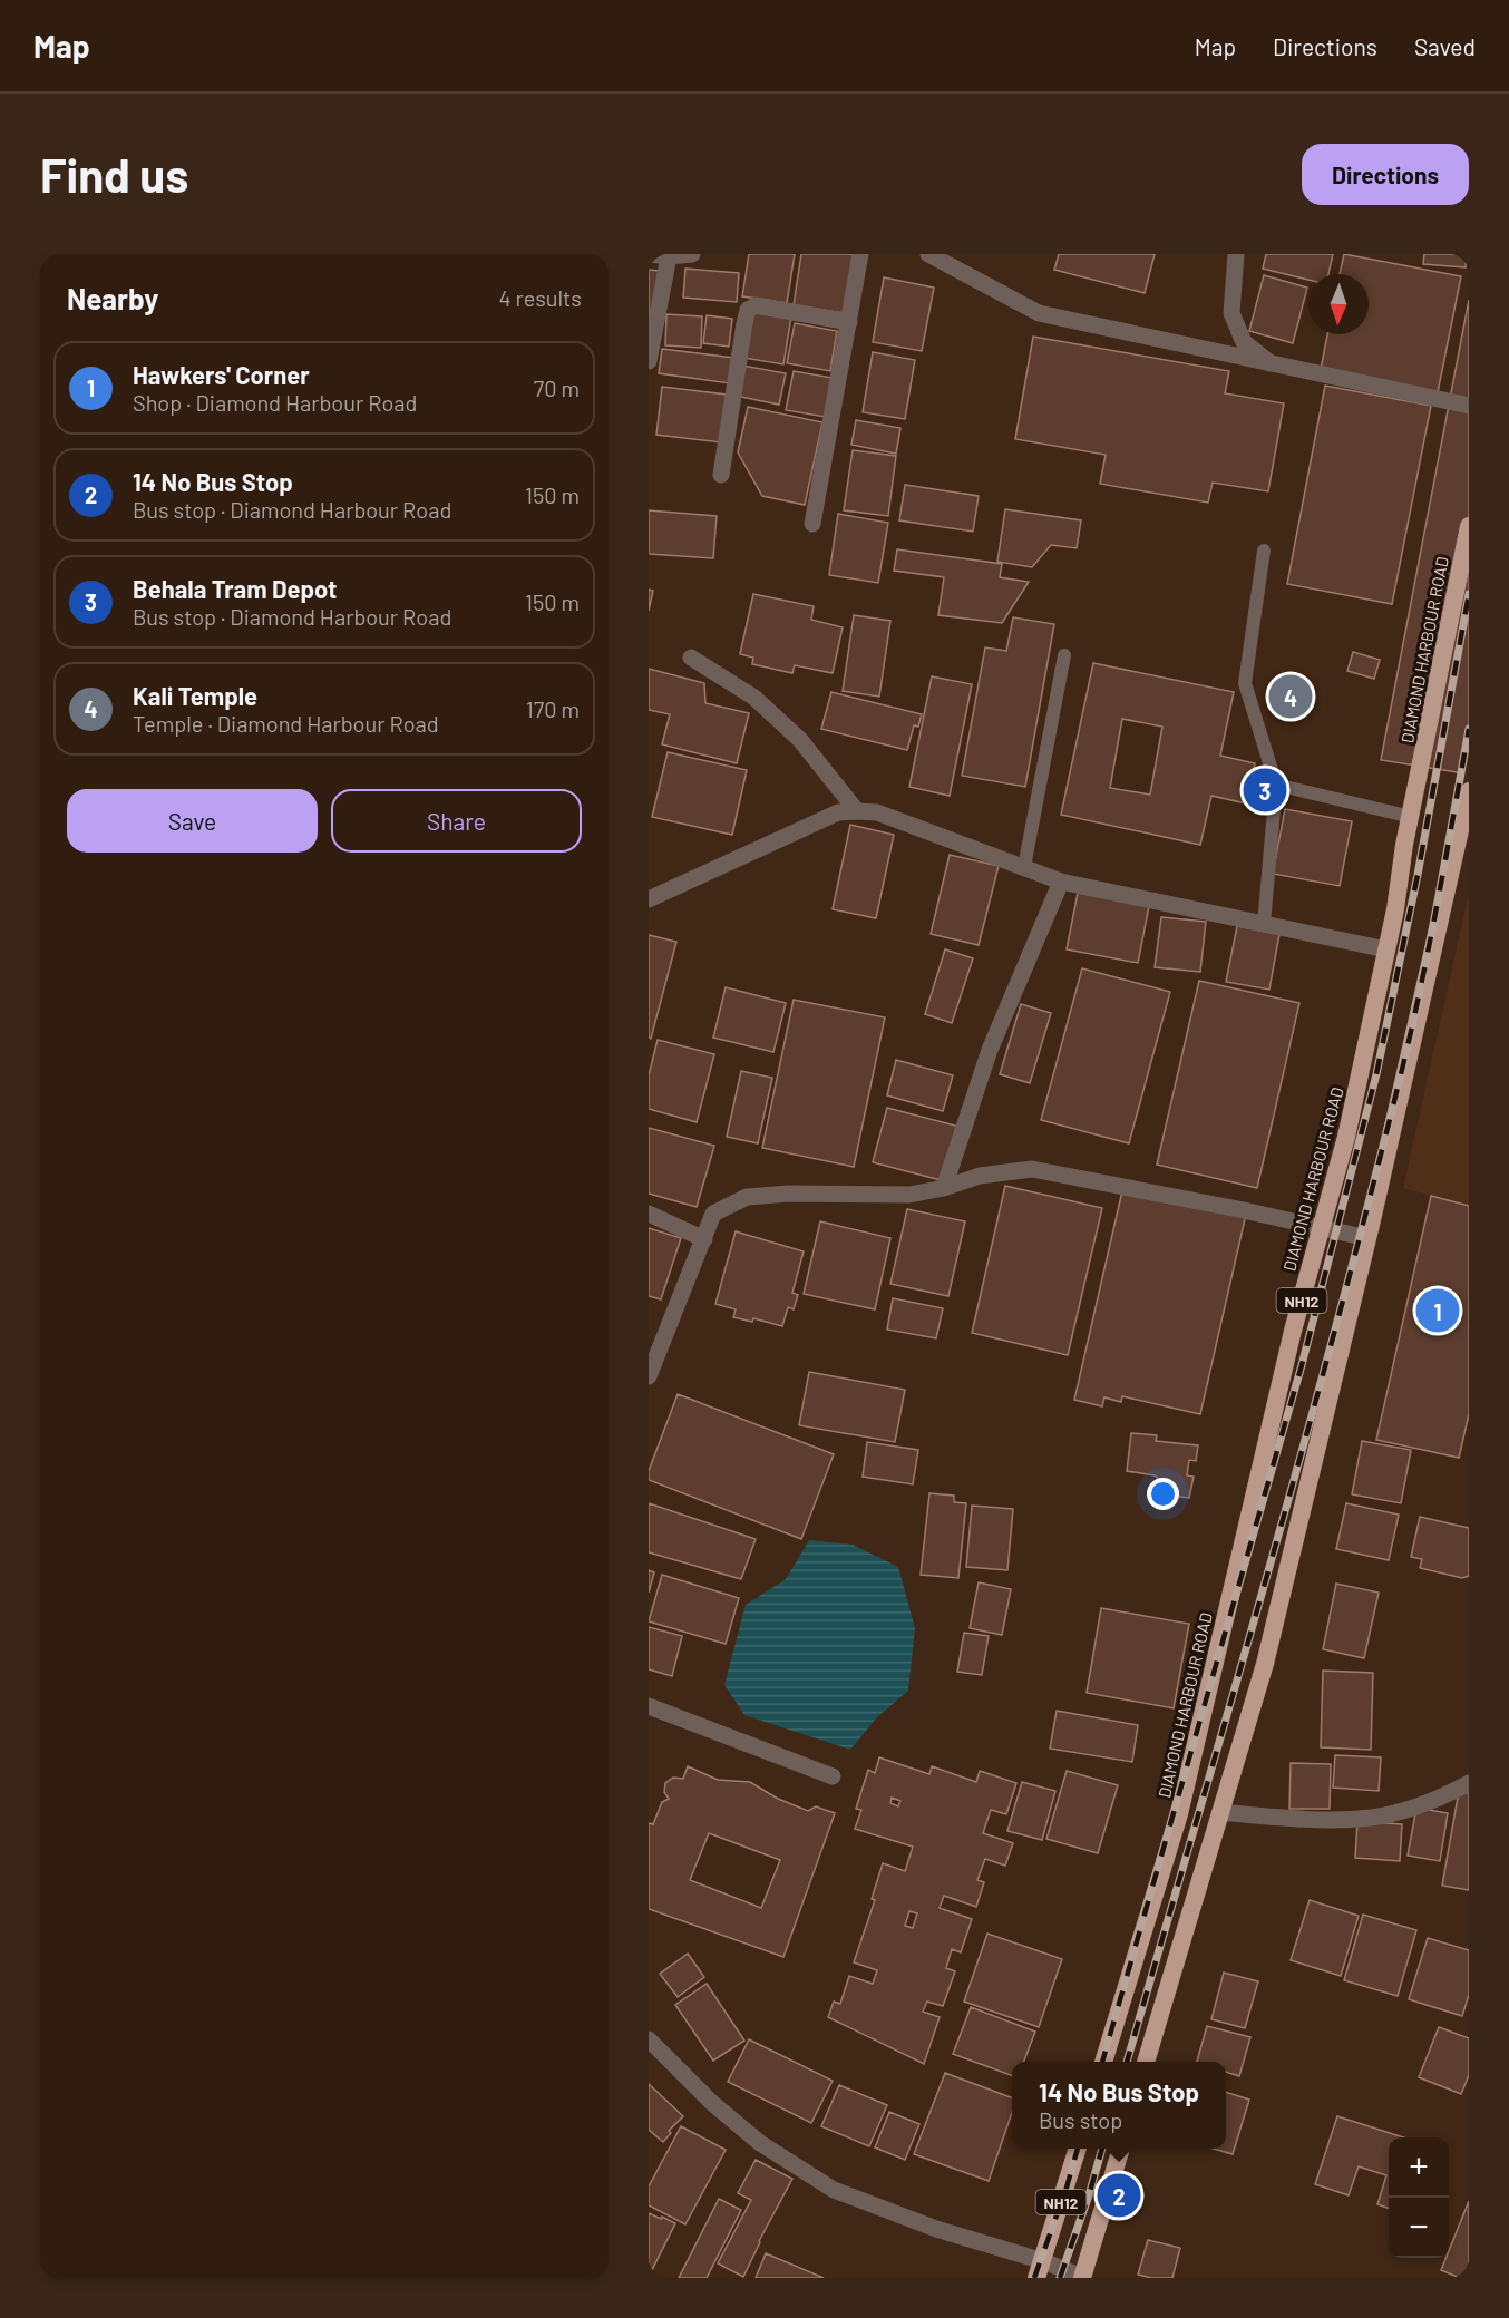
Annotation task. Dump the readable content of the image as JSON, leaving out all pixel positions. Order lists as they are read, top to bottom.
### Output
{
  "streets": {
    "highway": ["DIAMOND HARBOUR ROAD", "NH12"]
  },
  "north": "bottom",
  "page": {
    "header": "Map",
    "nav": ["Map", "Directions", "Saved"],
    "buttons": [
      "Directions",
      ["Save", "Share"]
    ],
    "title": "Find us",
    "heading": ["Nearby", "4 results"],
    "list": [
      {
        "mark": "1",
        "name": "Hawkers' Corner",
        "note": "Shop · Diamond Harbour Road",
        "value": "70 m"
      },
      {
        "mark": "2",
        "name": "14 No Bus Stop",
        "note": "Bus stop · Diamond Harbour Road",
        "value": "150 m"
      },
      {
        "mark": "3",
        "name": "Behala Tram Depot",
        "note": "Bus stop · Diamond Harbour Road",
        "value": "150 m"
      },
      {
        "mark": "4",
        "name": "Kali Temple",
        "note": "Temple · Diamond Harbour Road",
        "value": "170 m"
      }
    ],
    "pins": [
      "4",
      "3",
      "1",
      "2"
    ],
    "popup": ["14 No Bus Stop", "Bus stop"],
    "map_buttons": ["+", "−"]
  }
}
